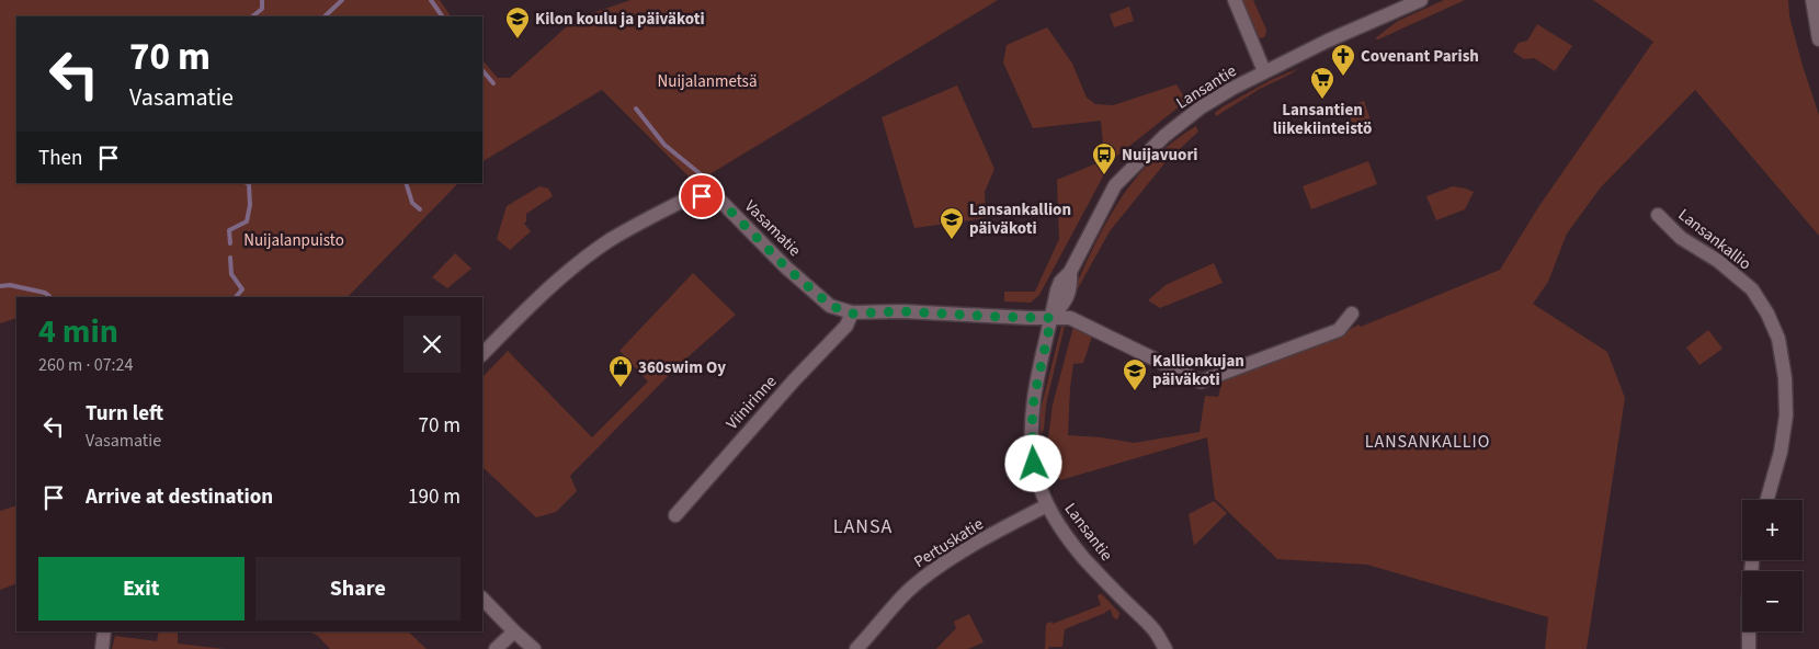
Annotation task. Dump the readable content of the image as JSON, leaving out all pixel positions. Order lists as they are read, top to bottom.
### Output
{
  "streets": {
    "street": [
      "Lansantie",
      "Vasamatie",
      "Lansankallio",
      "Viinirinne",
      "Pertuskatie"
    ]
  },
  "crossings": [
    ["Lansantie", "Vasamatie"],
    ["Lansantie", "Pertuskatie"],
    ["Vasamatie", "Viinirinne"]
  ],
  "districts": ["LANSANKALLIO", "LANSA"],
  "parks": ["Nuijalanmetsä", "Nuijalanpuisto"],
  "places": {
    "school or university": ["Kilon koulu ja päiväkoti", "Lansankallion päiväkoti", "Kallionkujan päiväkoti"],
    "church": ["Covenant Parish"],
    "supermarket": ["Lansantien liikekiinteistö"],
    "bus stop": ["Nuijavuori"],
    "shop": ["360swim Oy"]
  },
  "page": {
    "turn": ["70 m", "Vasamatie"],
    "then": "Then",
    "heading": ["4 min", "260 m · 07:24"],
    "list": [
      {
        "name": "Turn left",
        "note": "Vasamatie",
        "value": "70 m"
      },
      {
        "name": "Arrive at destination",
        "value": "190 m"
      }
    ],
    "map_buttons": ["+", "−"],
    "buttons": ["Exit", "Share"]
  }
}
